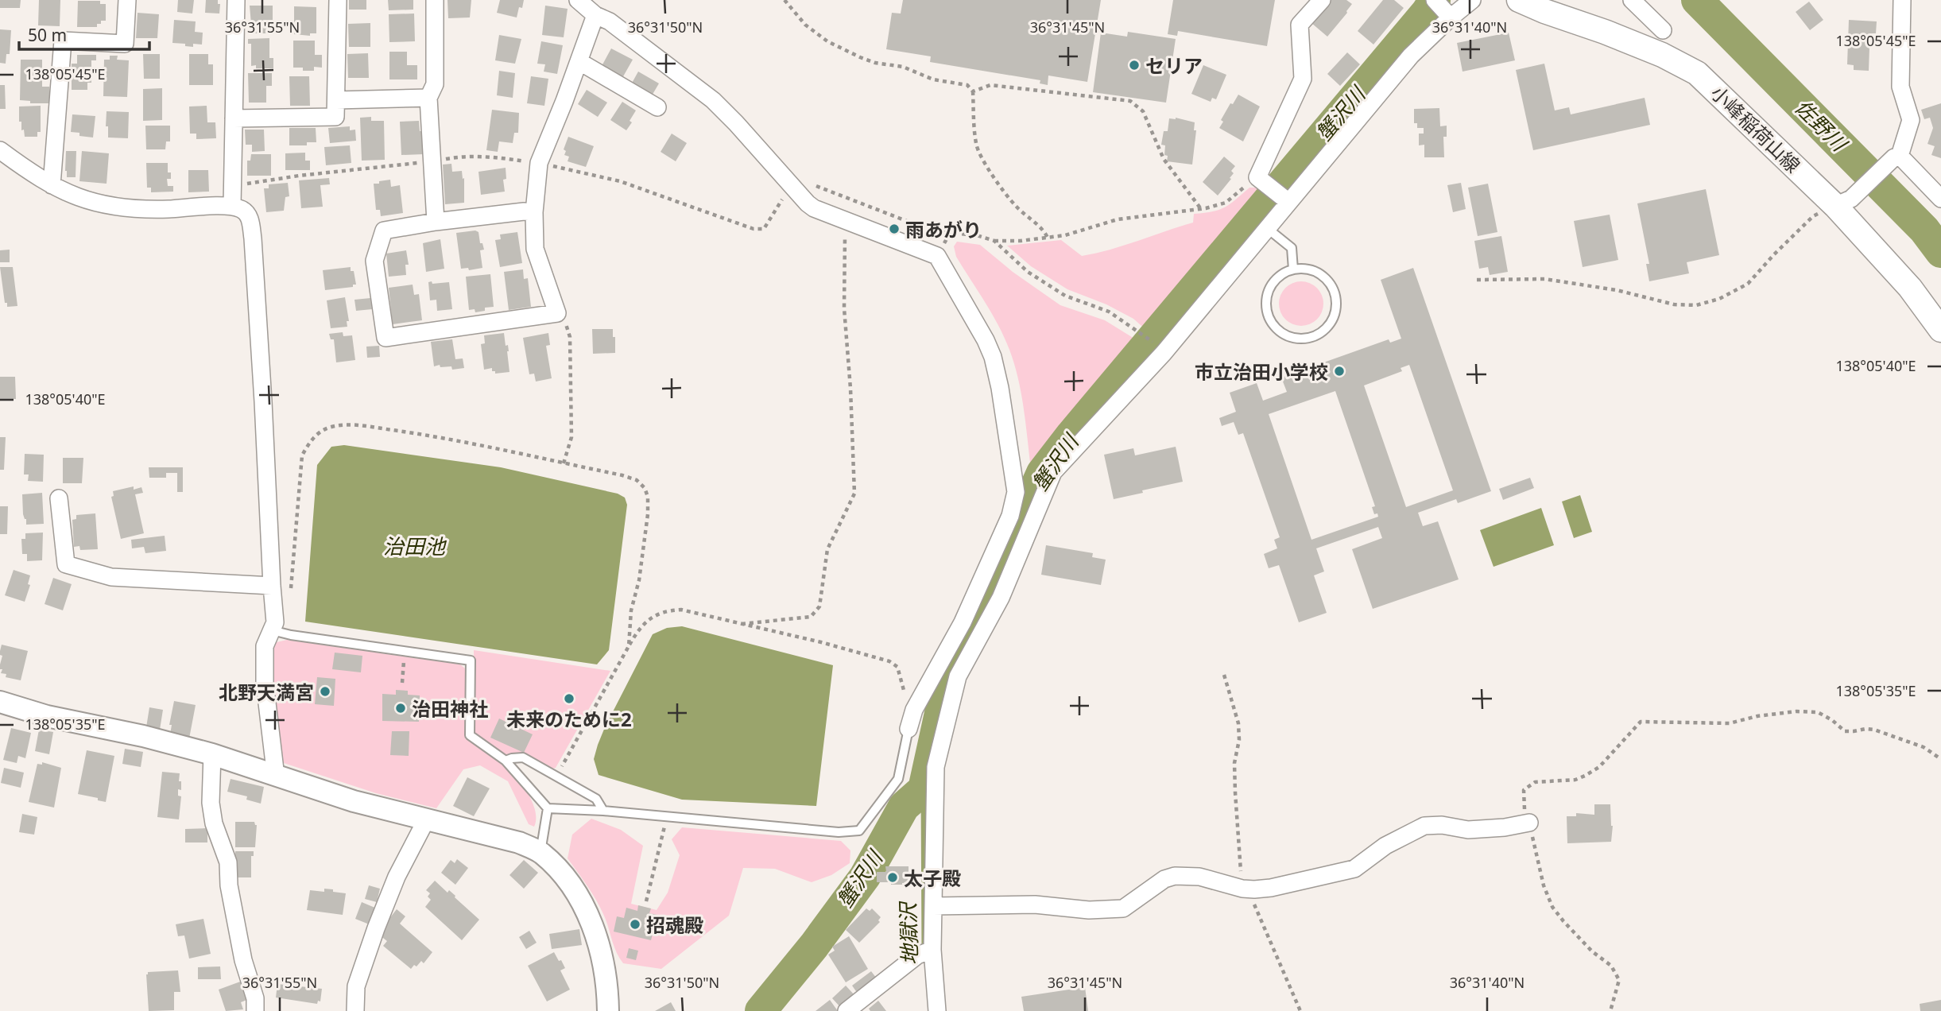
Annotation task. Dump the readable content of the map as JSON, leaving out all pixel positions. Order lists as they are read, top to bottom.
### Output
{
  "streets": {
    "main road": ["小峰稲荷山線"]
  },
  "water": [
    "蟹沢川",
    "佐野川",
    "治田池",
    "地獄沢"
  ],
  "places": [
    "セリア",
    "雨あがり",
    "市立治田小学校",
    "北野天満宮",
    "未来のために2",
    "治田神社",
    "太子殿",
    "招魂殿"
  ],
  "scale_bar": "50 m",
  "coordinates": [
    "36°31'55\"N",
    "36°31'50\"N",
    "36°31'45\"N",
    "36°31'40\"N",
    "138°05'45\"E",
    "138°05'40\"E",
    "138°05'35\"E"
  ]
}
